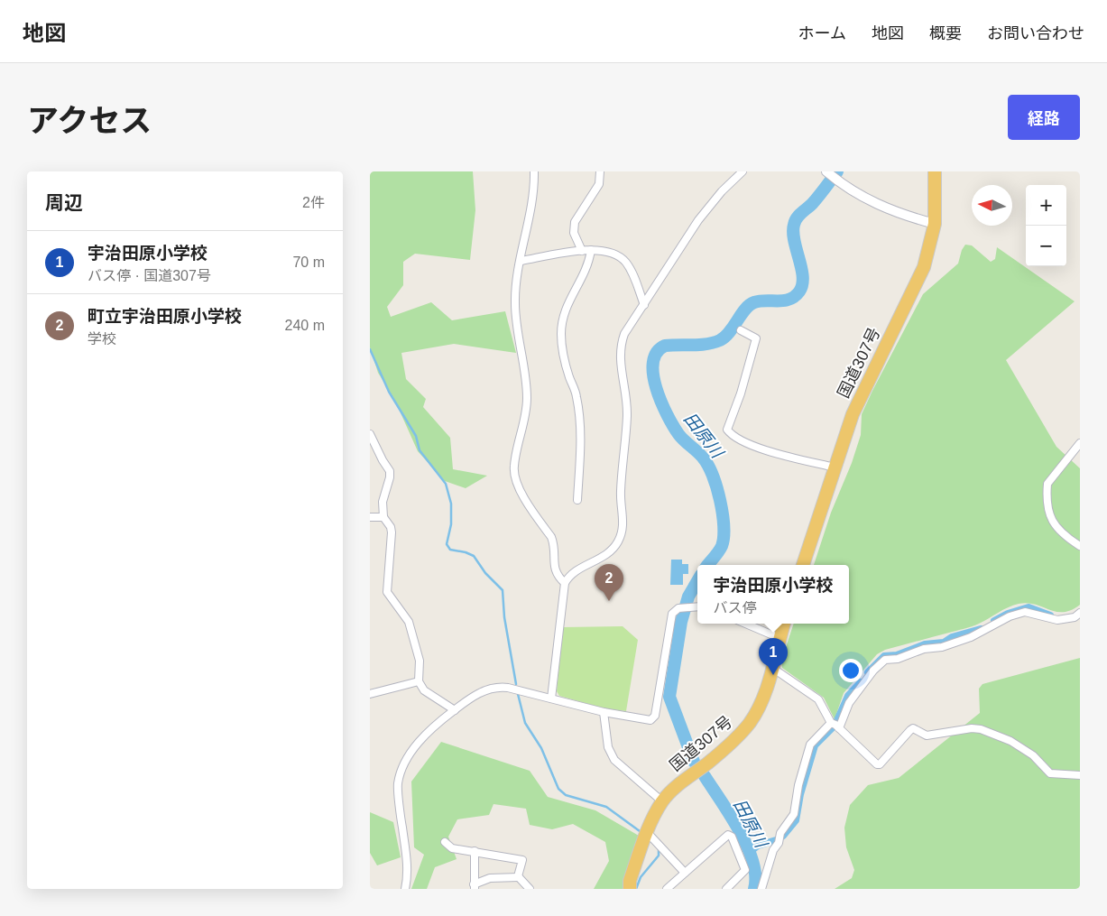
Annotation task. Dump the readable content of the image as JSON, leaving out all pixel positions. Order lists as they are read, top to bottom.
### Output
{
  "streets": {
    "highway": ["国道307号"]
  },
  "water": ["田原川"],
  "north": "left",
  "page": {
    "header": "地図",
    "nav": [
      "ホーム",
      "地図",
      "概要",
      "お問い合わせ"
    ],
    "title": "アクセス",
    "buttons": "経路",
    "heading": ["周辺", "2件"],
    "map_buttons": ["+", "−"],
    "list": [
      {
        "mark": "1",
        "name": "宇治田原小学校",
        "note": "バス停 · 国道307号",
        "value": "70 m"
      },
      {
        "mark": "2",
        "name": "町立宇治田原小学校",
        "note": "学校",
        "value": "240 m"
      }
    ],
    "pins": ["2", "1"],
    "popup": ["宇治田原小学校", "バス停"]
  }
}
